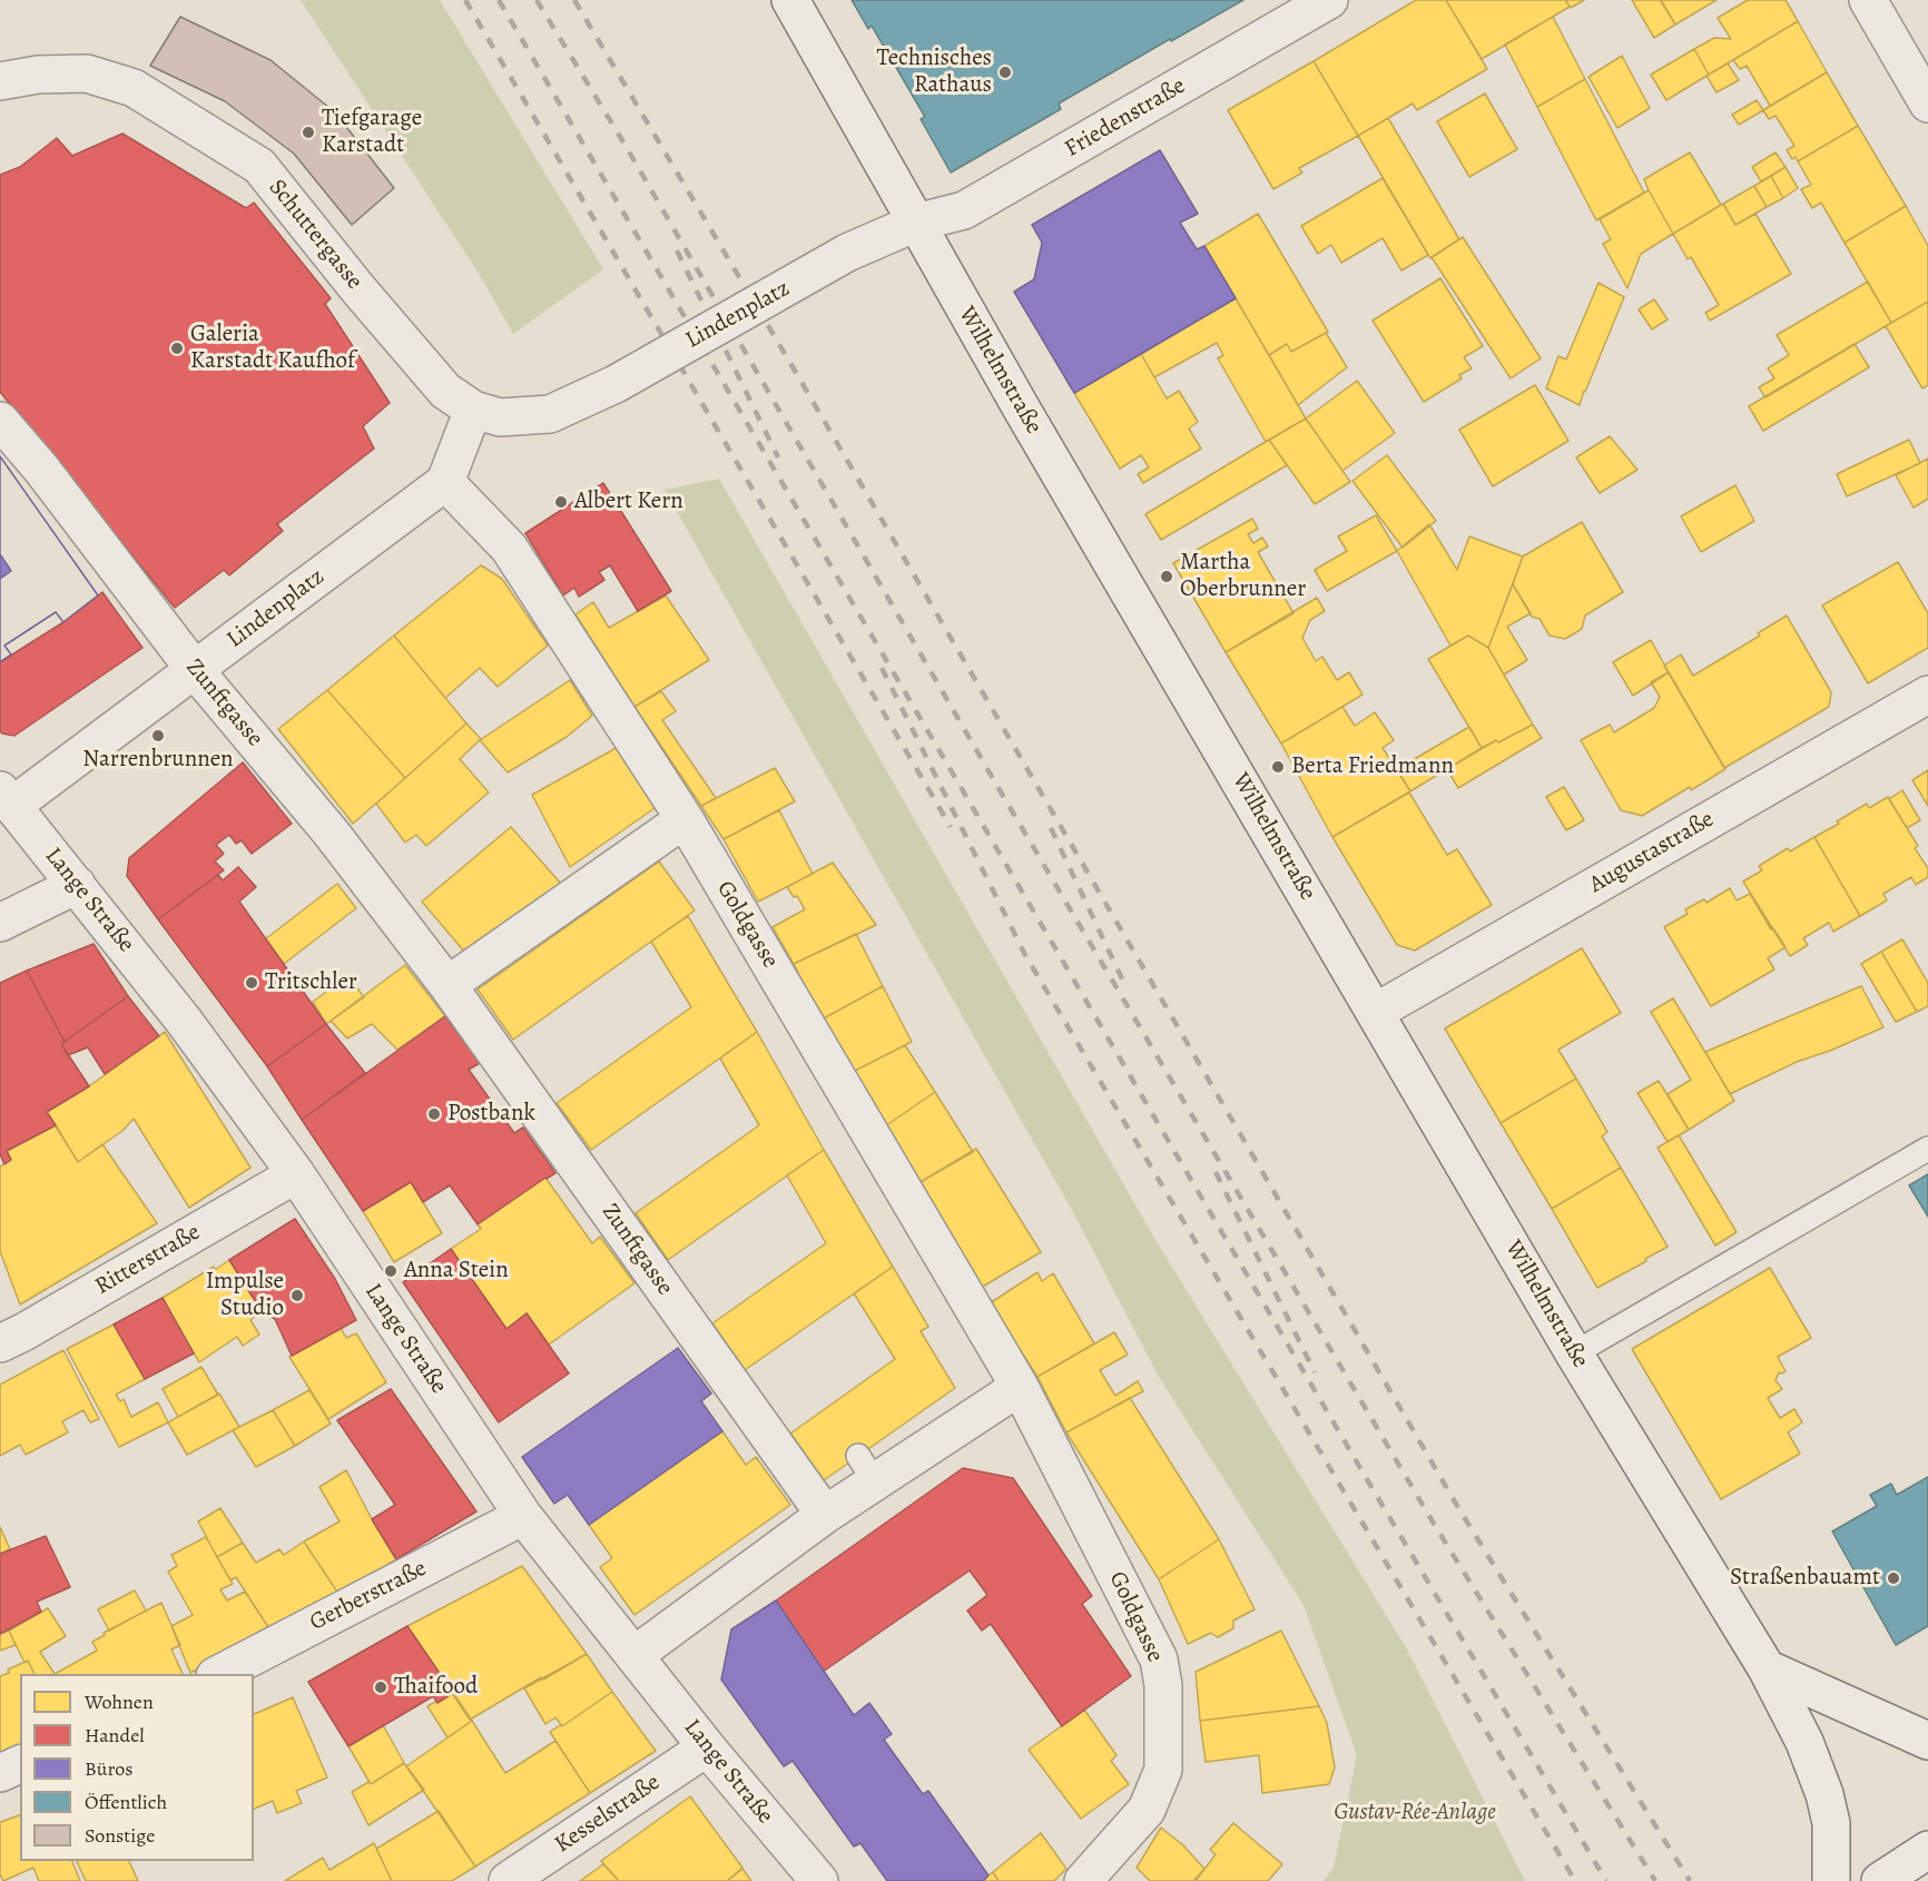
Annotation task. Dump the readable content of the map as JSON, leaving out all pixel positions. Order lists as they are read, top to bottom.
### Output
{
  "streets": {
    "street": [
      "Friedenstraße",
      "Schuttergasse",
      "Lindenplatz",
      "Wilhelmstraße",
      "Zunftgasse",
      "Augustastraße",
      "Lange Straße",
      "Goldgasse",
      "Ritterstraße",
      "Gerberstraße",
      "Kesselstraße"
    ]
  },
  "crossings": [
    ["Friedenstraße", "Lindenplatz"],
    ["Friedenstraße", "Wilhelmstraße"],
    ["Schuttergasse", "Lindenplatz"],
    ["Lindenplatz", "Zunftgasse"],
    ["Lindenplatz", "Lange Straße"],
    ["Lindenplatz", "Goldgasse"],
    ["Wilhelmstraße", "Augustastraße"],
    ["Lange Straße", "Ritterstraße"],
    ["Lange Straße", "Gerberstraße"],
    ["Lange Straße", "Kesselstraße"]
  ],
  "parks": ["Gustav-Rée-Anlage"],
  "places": [
    "Technisches Rathaus",
    "Tiefgarage Karstadt",
    "Galeria Karstadt Kaufhof",
    "Albert Kern",
    "Martha Oberbrunner",
    "Narrenbrunnen",
    "Berta Friedmann",
    "Tritschler",
    "Postbank",
    "Anna Stein",
    "Impulse Studio",
    "Straßenbauamt",
    "Thaifood"
  ],
  "legend": [
    "Wohnen",
    "Handel",
    "Büros",
    "Öffentlich",
    "Sonstige"
  ]
}
